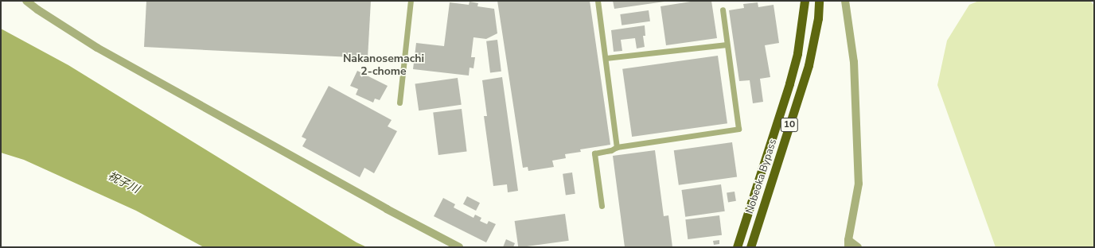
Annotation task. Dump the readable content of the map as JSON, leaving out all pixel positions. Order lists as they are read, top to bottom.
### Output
{
  "streets": {
    "highway": ["10", "Nobeoka Bypass"]
  },
  "districts": ["Nakanosemachi 2-chome"],
  "water": ["祝子川"]
}
